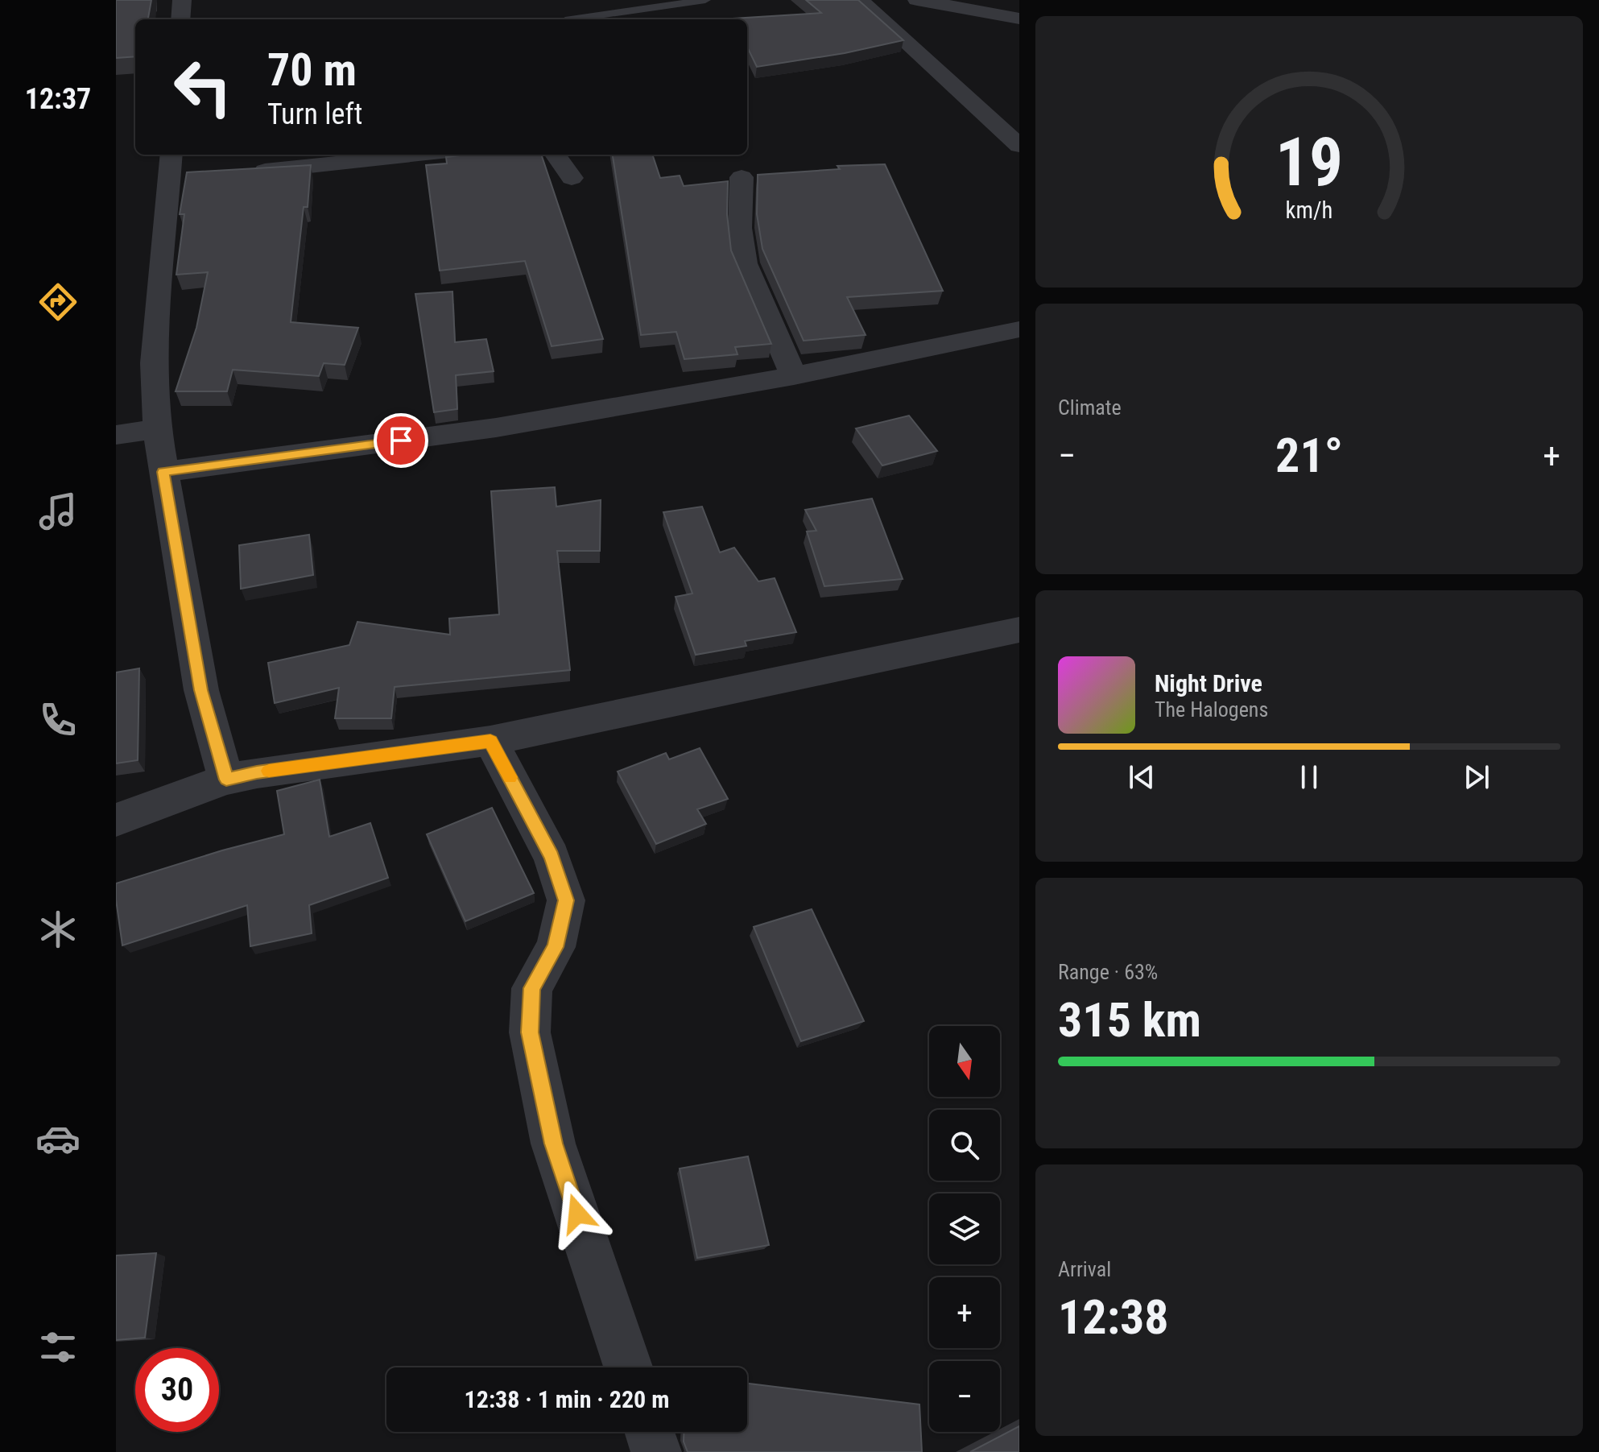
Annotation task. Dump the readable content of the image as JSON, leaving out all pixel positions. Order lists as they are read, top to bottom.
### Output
{
  "north": "bottom",
  "page": {
    "tabs": "12:37",
    "turn": ["70 m", "Turn left"],
    "tile": [
      "Climate",
      ["Range · 63%", "315 km"],
      ["Arrival", "12:38"]
    ],
    "heat": ["−", "21°", "+"],
    "song": ["Night Drive", "The Halogens"],
    "map_buttons": ["+", "−"],
    "limit": "30",
    "trip": "12:38 · 1 min · 220 m",
    "gauge": ["19", "km/h"]
  }
}
